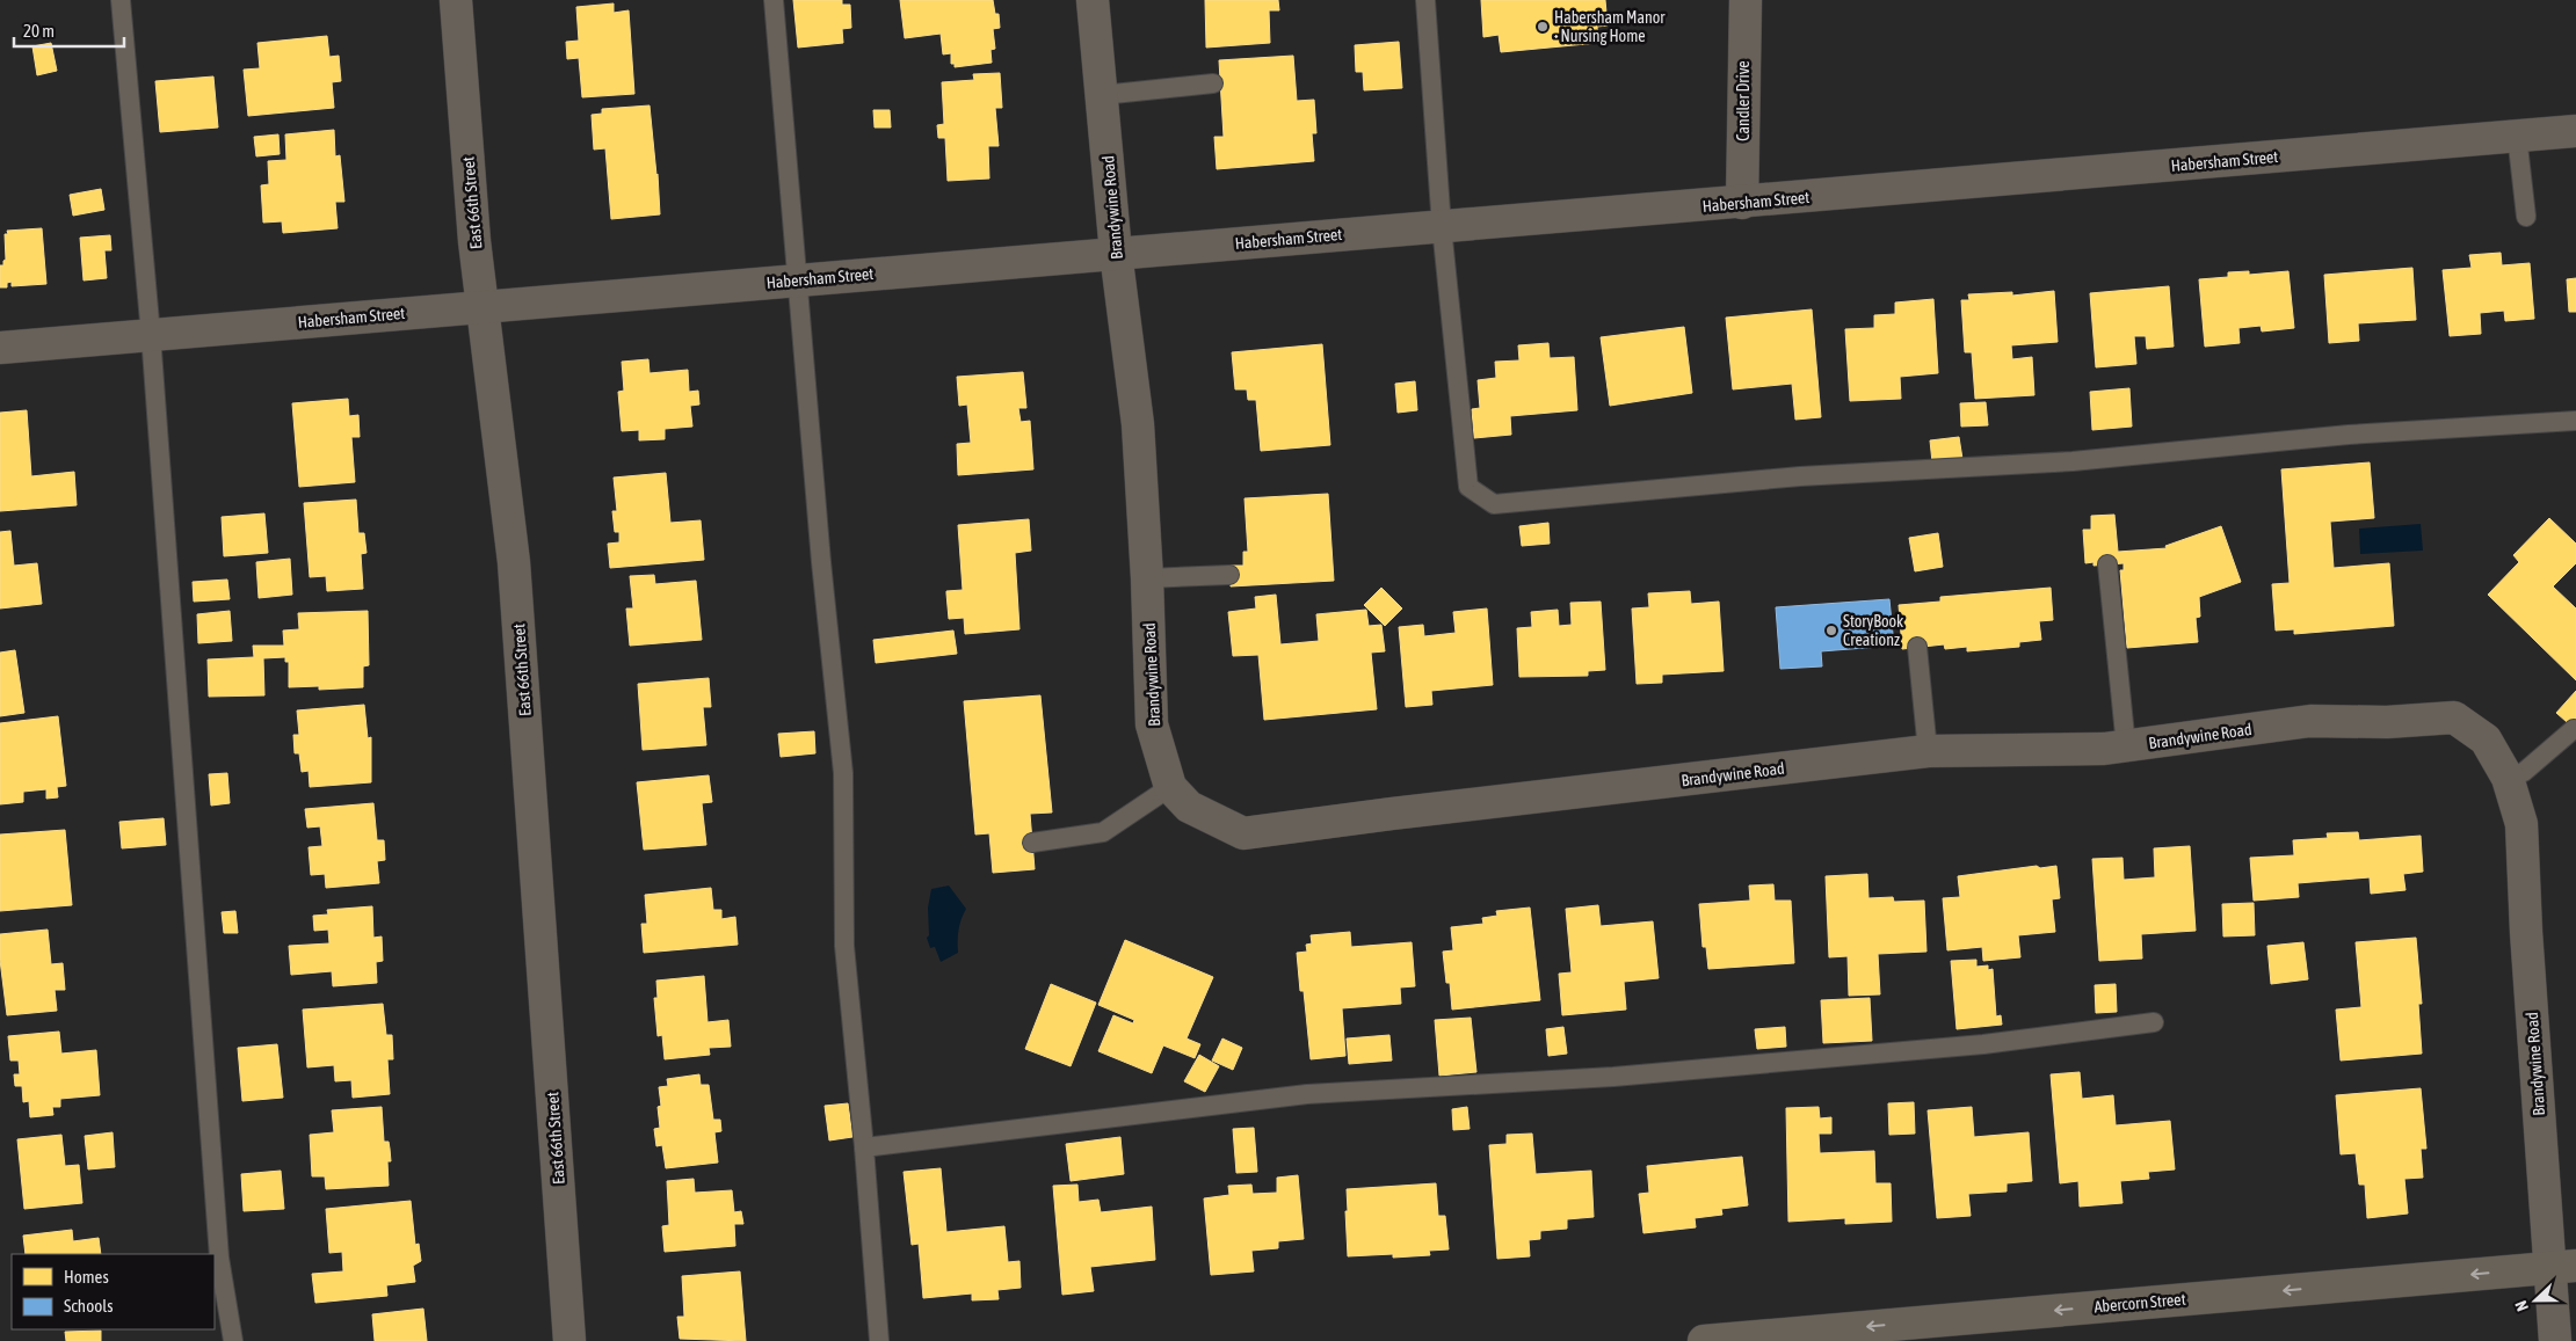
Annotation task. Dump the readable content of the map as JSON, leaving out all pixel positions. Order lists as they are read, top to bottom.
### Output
{
  "streets": {
    "main road": ["Abercorn Street"],
    "street": [
      "Candler Drive",
      "Habersham Street",
      "East 66th Street",
      "Brandywine Road"
    ]
  },
  "crossings": [
    ["Candler Drive", "Habersham Street"],
    ["Habersham Street", "East 66th Street"],
    ["Habersham Street", "Brandywine Road"],
    ["Brandywine Road", "Abercorn Street"]
  ],
  "one_way": ["Abercorn Street"],
  "places": ["Habersham Manor - Nursing Home", "StoryBook Creationz"],
  "legend": ["Homes", "Schools"],
  "scale_bar": "20 m",
  "north": "left"
}
